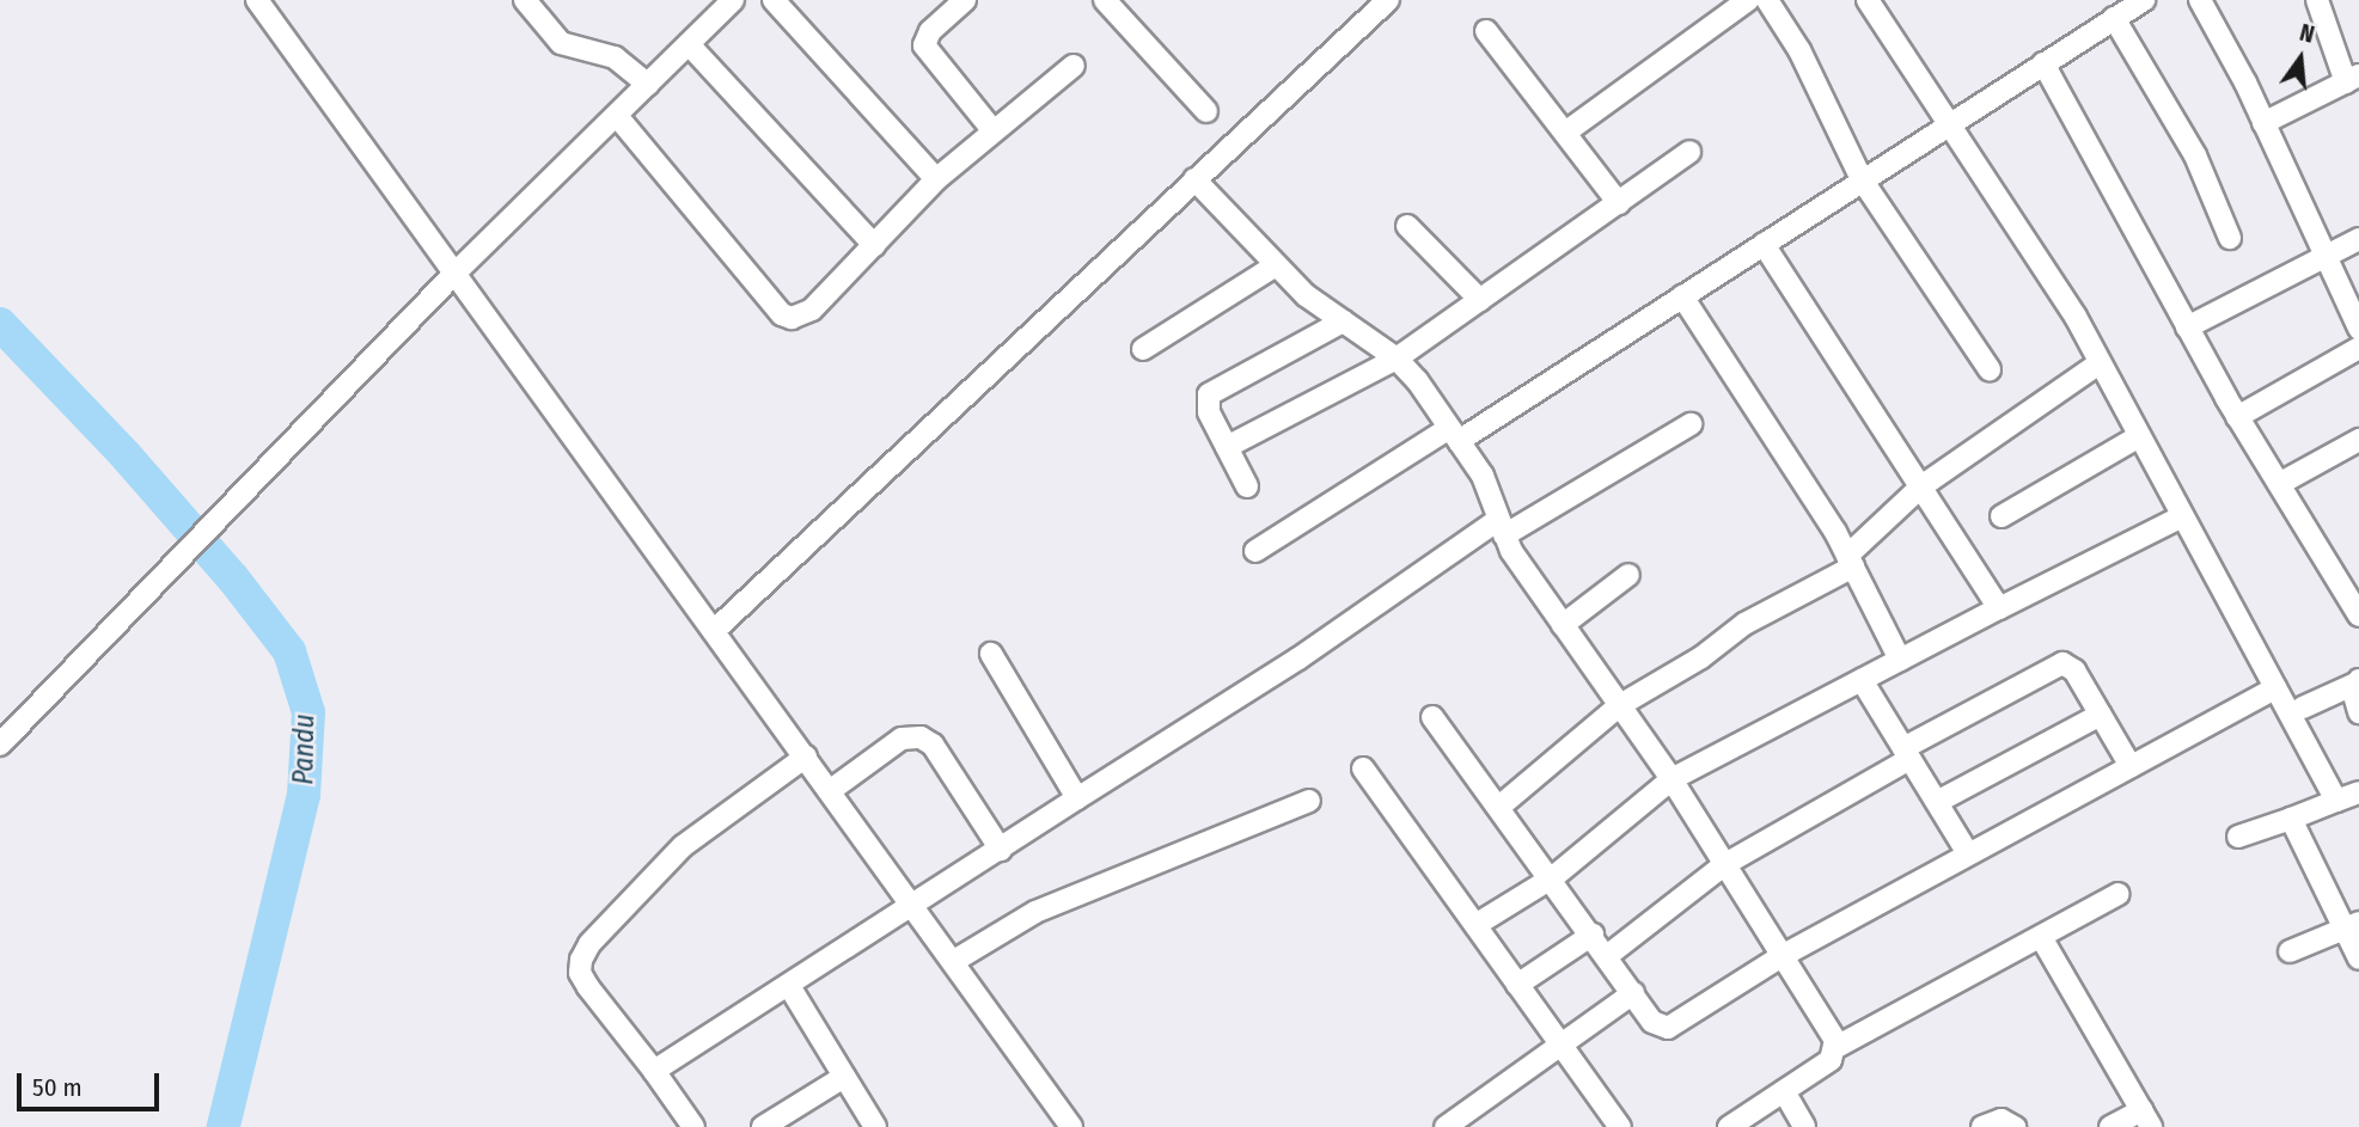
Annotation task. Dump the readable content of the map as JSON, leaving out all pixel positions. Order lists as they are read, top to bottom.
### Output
{
  "water": ["Pandu"],
  "scale_bar": "50 m",
  "north": "top"
}
